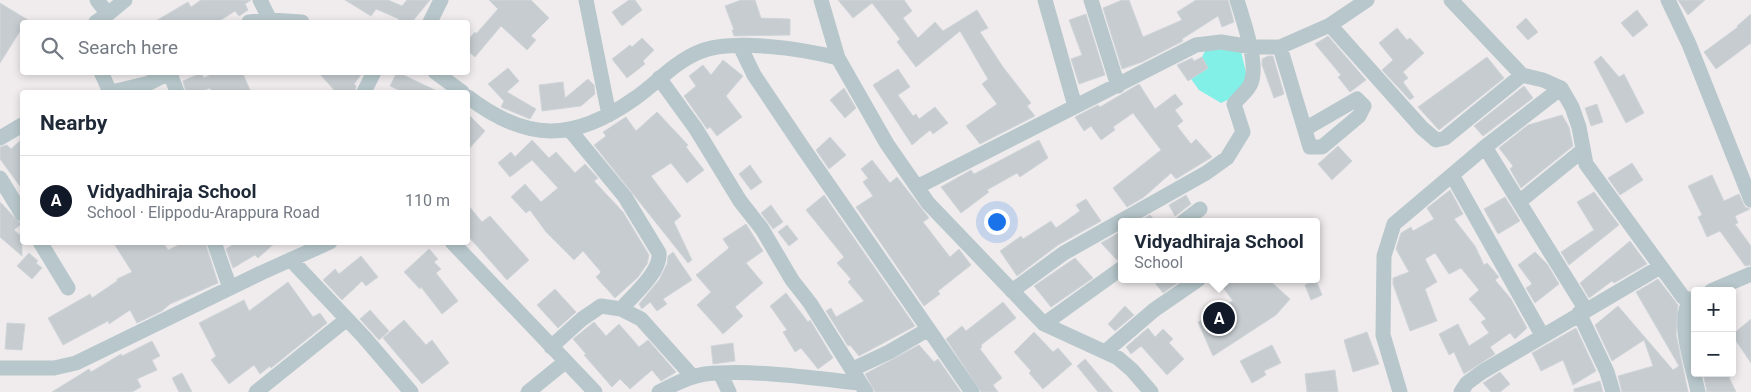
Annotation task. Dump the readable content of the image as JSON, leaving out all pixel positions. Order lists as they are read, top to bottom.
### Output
{
  "page": {
    "search": "Search here",
    "heading": "Nearby",
    "list": [
      {
        "mark": "A",
        "name": "Vidyadhiraja School",
        "note": "School · Elippodu-Arappura Road",
        "value": "110 m"
      }
    ],
    "popup": ["Vidyadhiraja School", "School"],
    "map_buttons": ["+", "−"],
    "pins": "A"
  }
}
